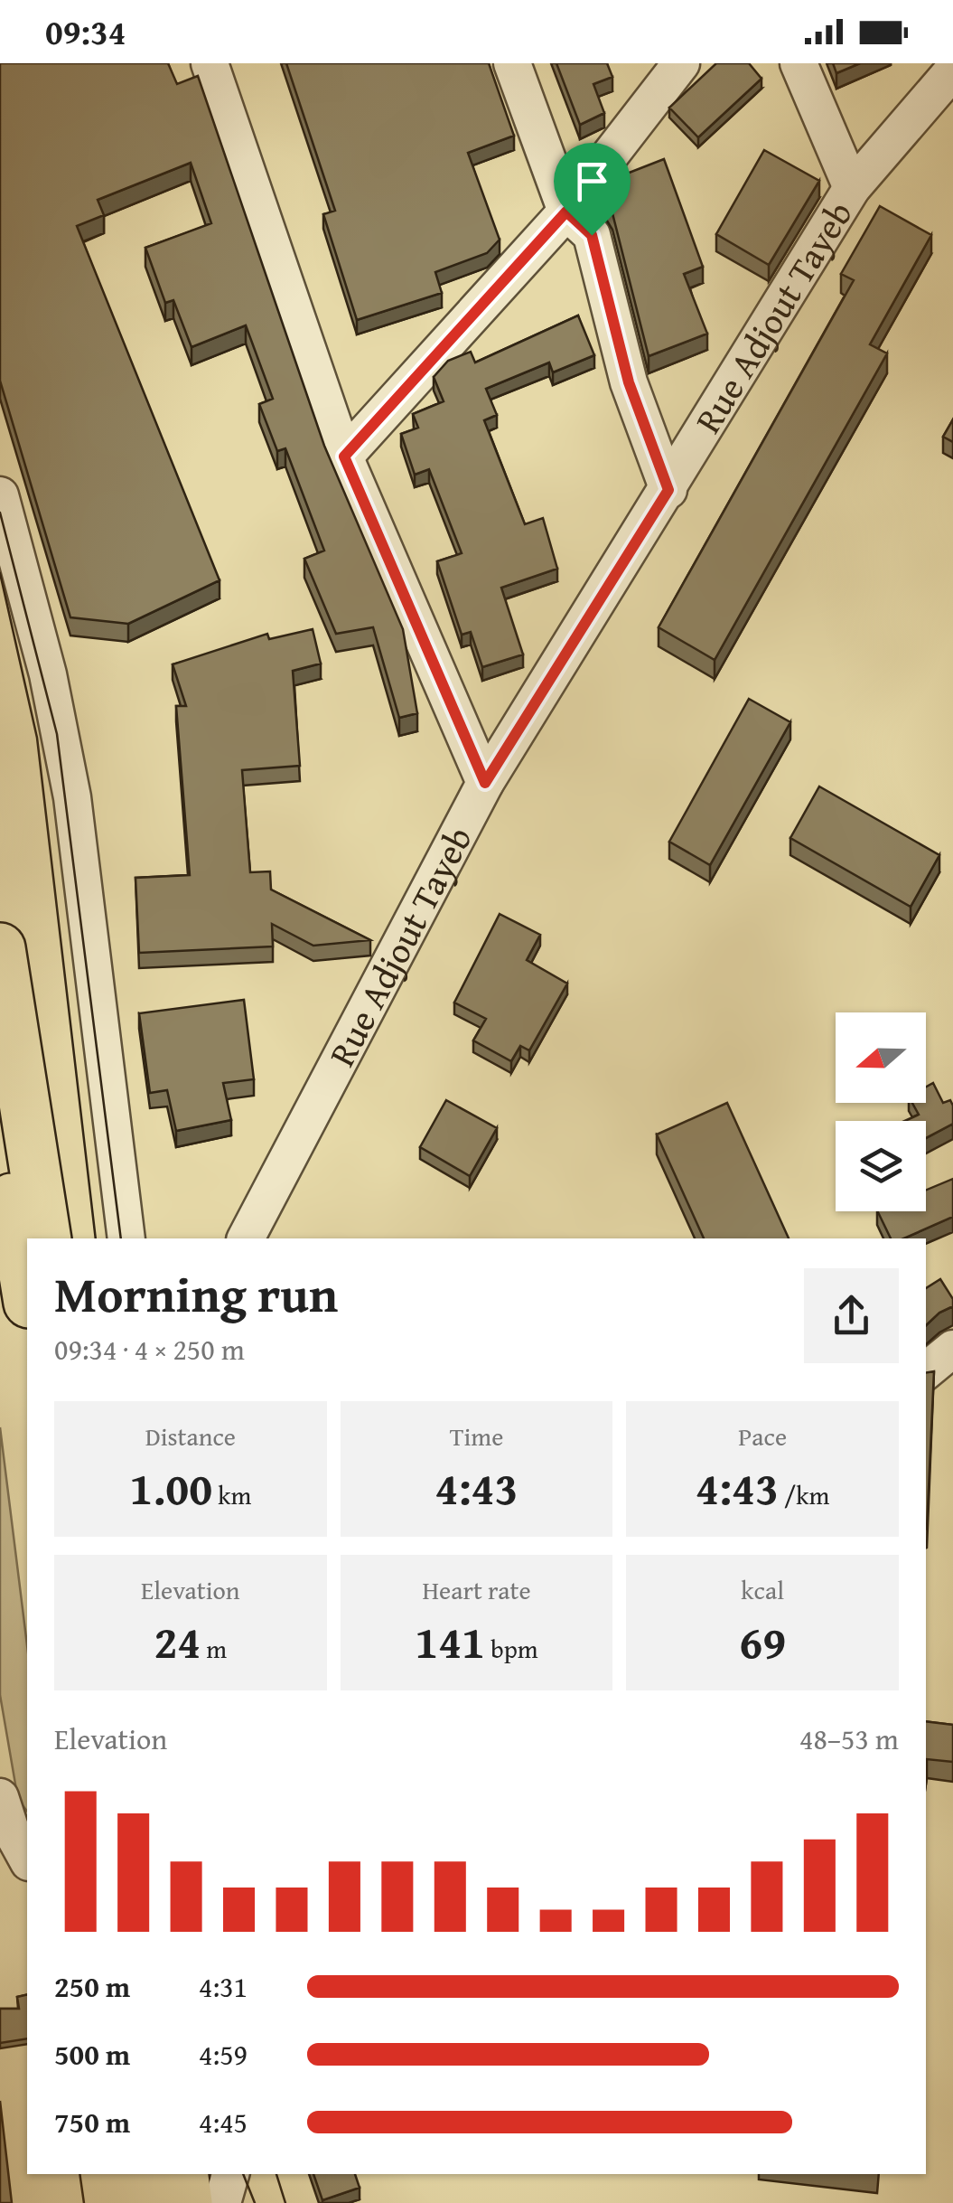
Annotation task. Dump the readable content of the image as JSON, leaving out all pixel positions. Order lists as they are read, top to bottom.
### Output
{
  "streets": {
    "street": ["Rue Adjout Tayeb"]
  },
  "north": "left",
  "page": {
    "status": "09:34",
    "heading": ["Morning run", "09:34 · 4 × 250 m"],
    "stats": [
      ["Distance", "1.00 km"],
      ["Time", "4:43"],
      ["Pace", "4:43 /km"],
      ["Elevation", "24 m"],
      ["Heart rate", "141 bpm"],
      ["kcal", "69"]
    ],
    "chart": ["Elevation", "48–53 m"],
    "list": [
      {
        "name": "250 m",
        "note": "4:31"
      },
      {
        "name": "500 m",
        "note": "4:59"
      },
      {
        "name": "750 m",
        "note": "4:45"
      }
    ]
  }
}
